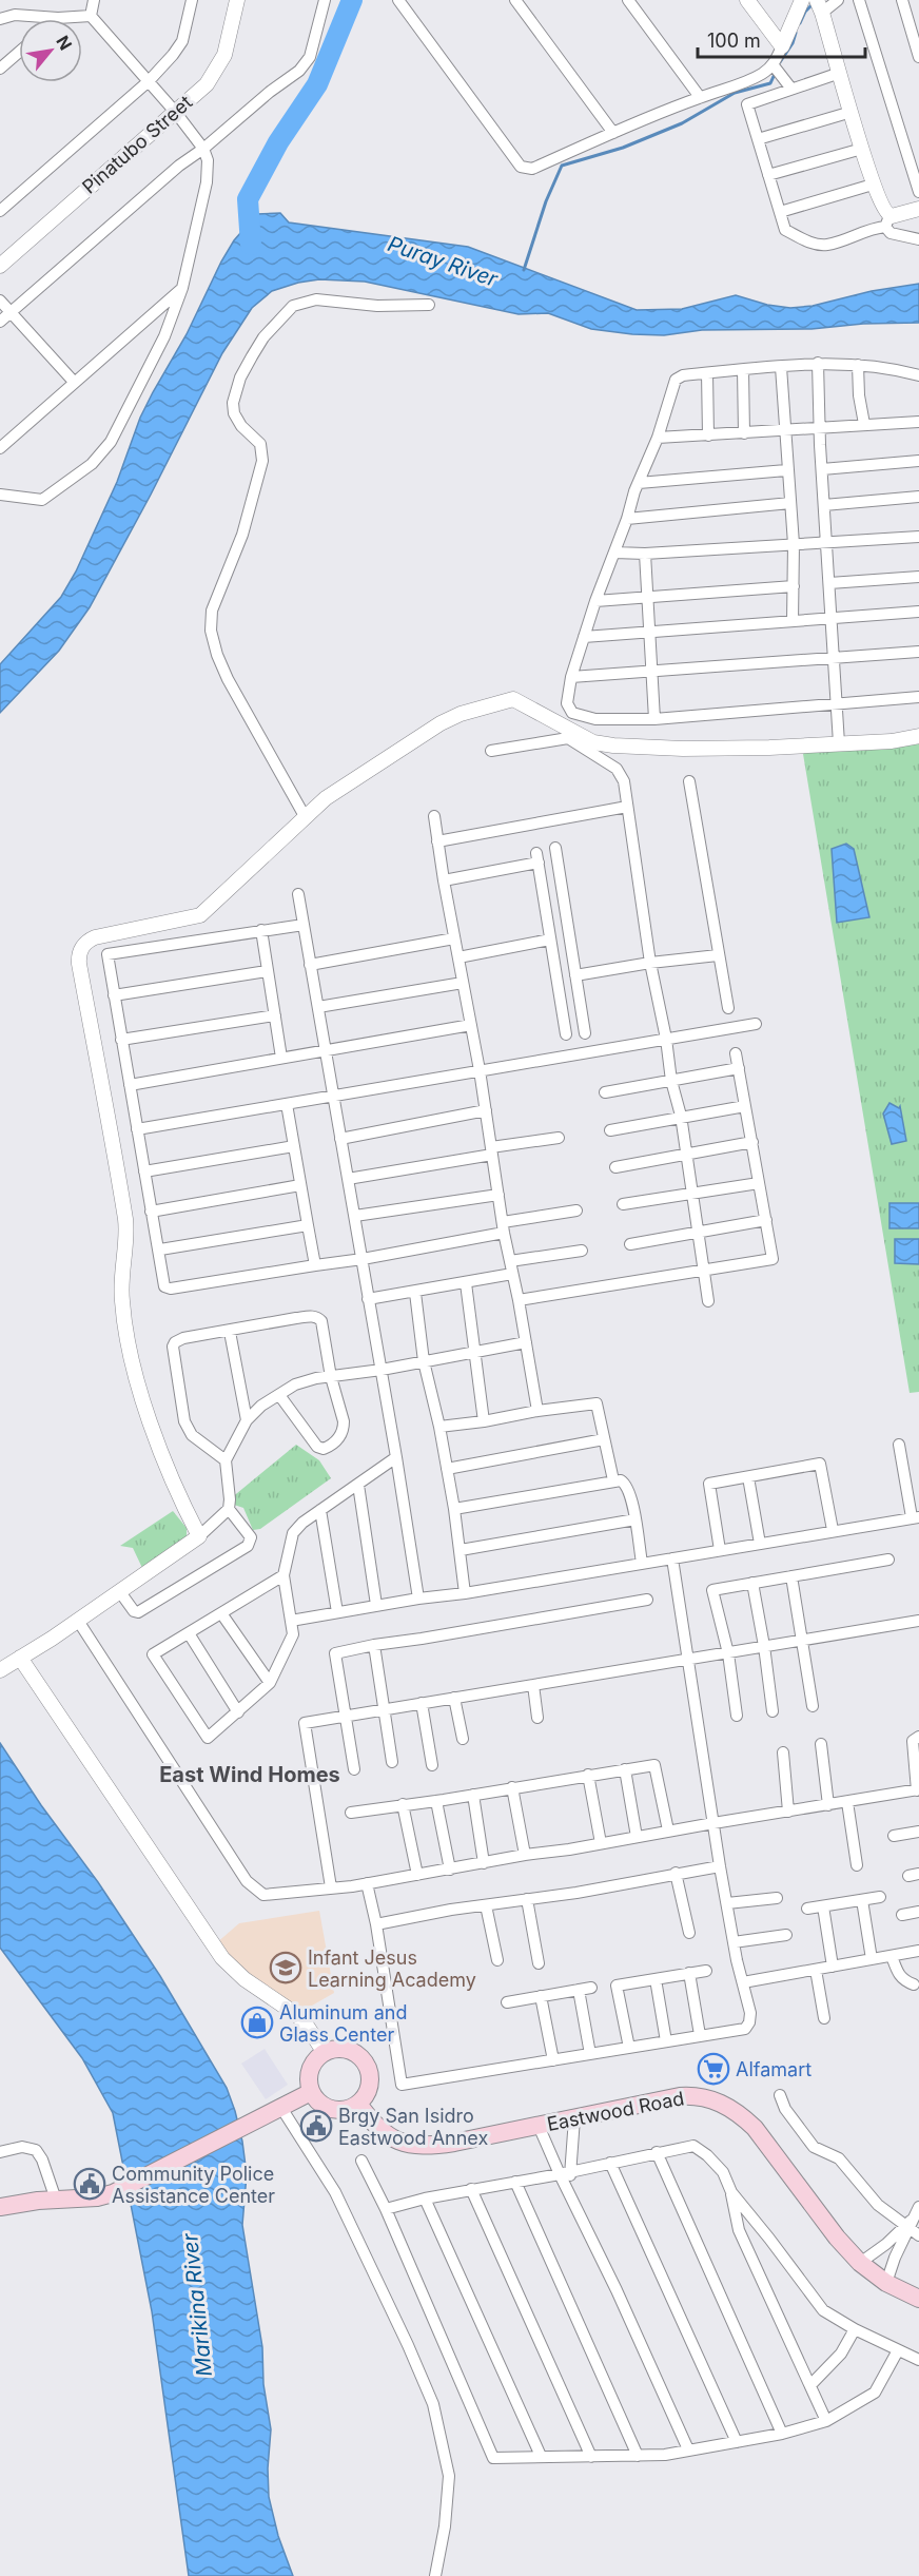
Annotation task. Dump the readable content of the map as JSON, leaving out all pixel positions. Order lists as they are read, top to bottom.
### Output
{
  "streets": {
    "main road": ["Eastwood Road"],
    "street": ["Pinatubo Street"]
  },
  "districts": ["East Wind Homes"],
  "water": ["Puray River", "Marikina River"],
  "places": {
    "school or university": ["Infant Jesus Learning Academy"],
    "shop": ["Aluminum and Glass Center"],
    "supermarket": ["Alfamart"],
    "public building": ["Brgy San Isidro Eastwood Annex", "Community Police Assistance Center"]
  },
  "scale_bar": "100 m",
  "north": "top right"
}
